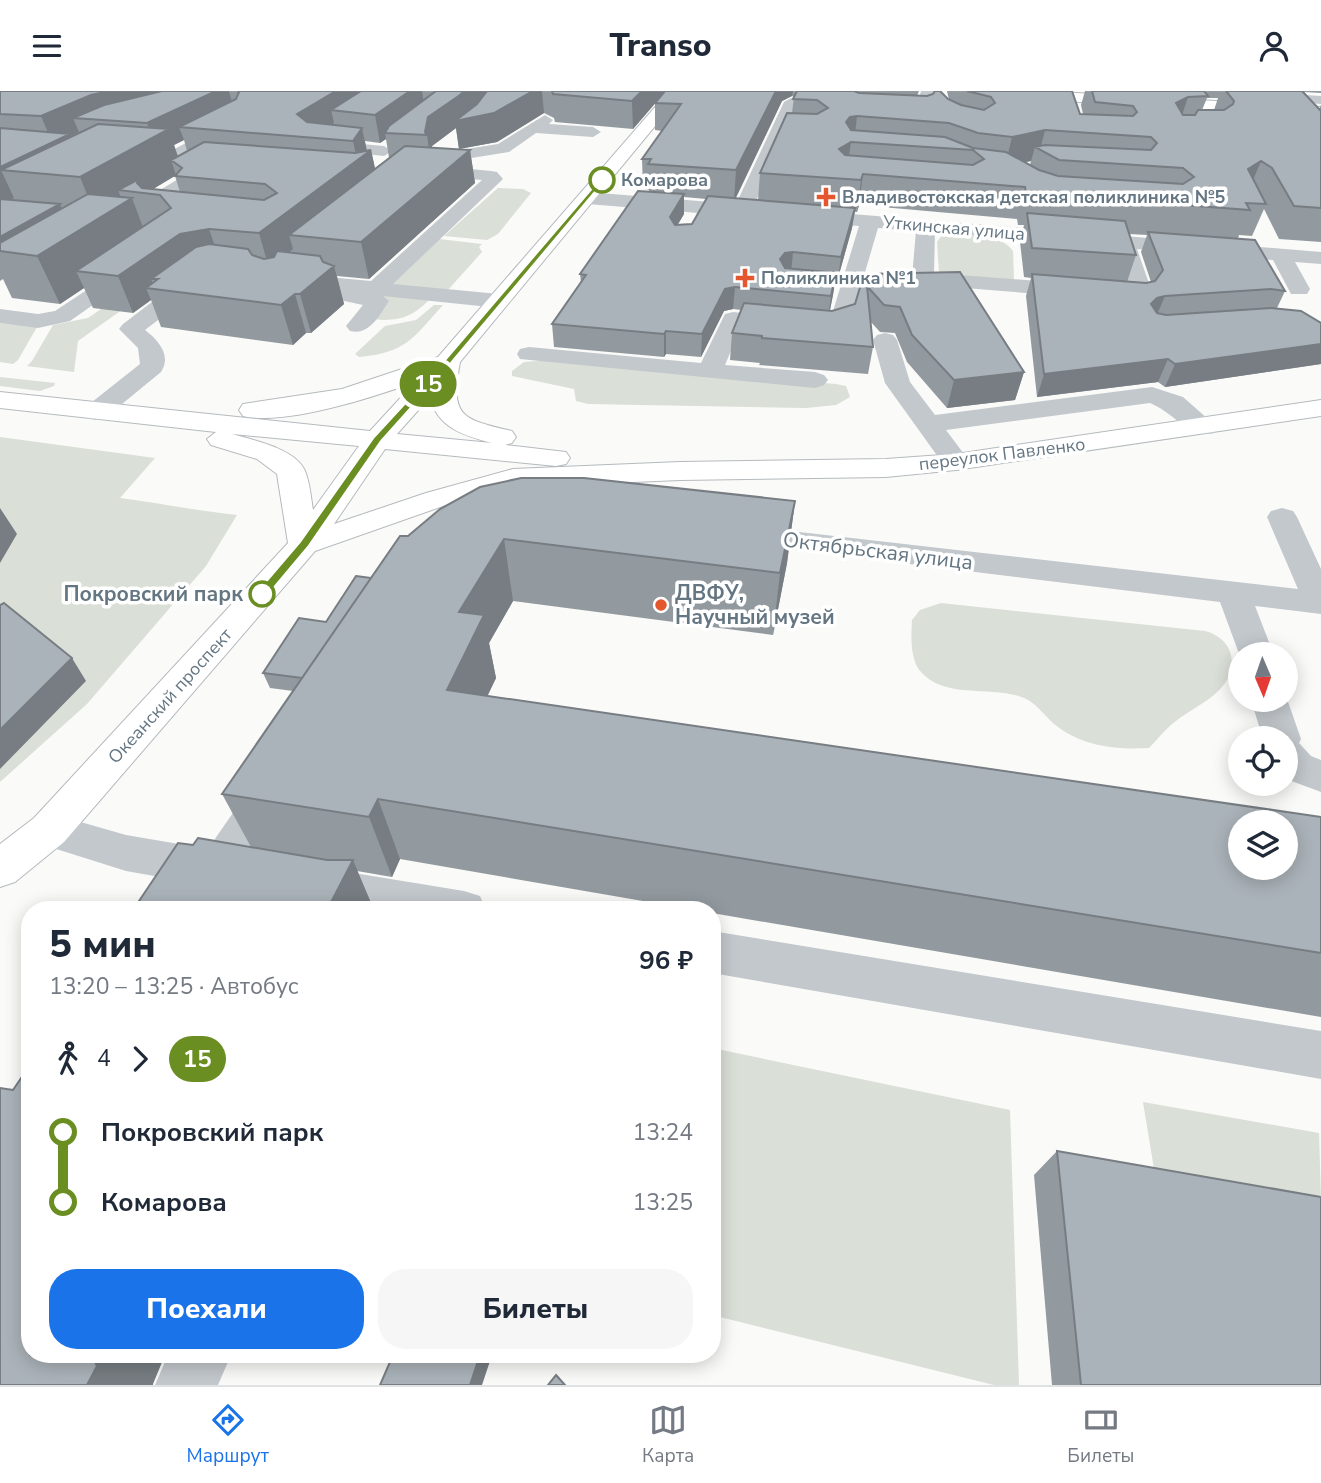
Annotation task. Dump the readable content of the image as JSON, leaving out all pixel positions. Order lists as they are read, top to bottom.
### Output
{
  "streets": {
    "main road": ["переулок Павленко", "Океанский проспект"],
    "street": ["Уткинская улица", "Октябрьская улица"]
  },
  "crossings": [
    ["Уткинская улица", "Океанский проспект"]
  ],
  "places": {
    "other": ["Комарова", "Покровский парк", "ДВФУ, Научный музей"],
    "health": ["Владивостокская детская поликлиника №5", "Поликлиника №1"]
  },
  "lines": ["bus line 15"],
  "north": "bottom",
  "page": {
    "header": "Transo",
    "on_map": "15",
    "heading": ["5 мин", "13:20 – 13:25 · Автобус", "96 ₽"],
    "legs": ["4", "15"],
    "list": [
      {
        "name": "Покровский парк",
        "value": "13:24"
      },
      {
        "name": "Комарова",
        "value": "13:25"
      }
    ],
    "buttons": ["Поехали", "Билеты"],
    "tabs": ["Маршрут", "Карта", "Билеты"]
  }
}
